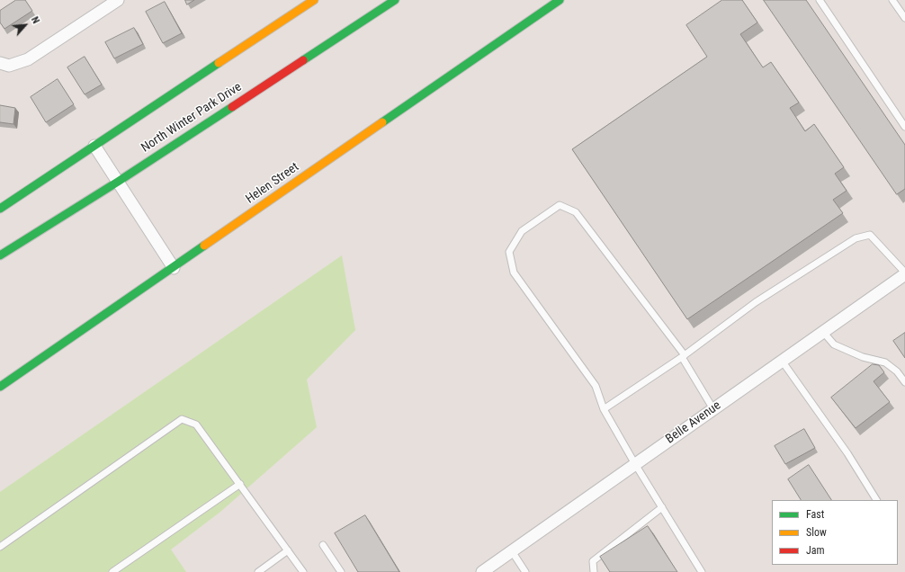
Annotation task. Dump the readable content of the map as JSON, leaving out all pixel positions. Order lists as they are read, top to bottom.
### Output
{
  "streets": {
    "street": ["North Winter Park Drive", "Helen Street", "Belle Avenue"]
  },
  "legend": ["Fast", "Slow", "Jam"],
  "north": "top right"
}
